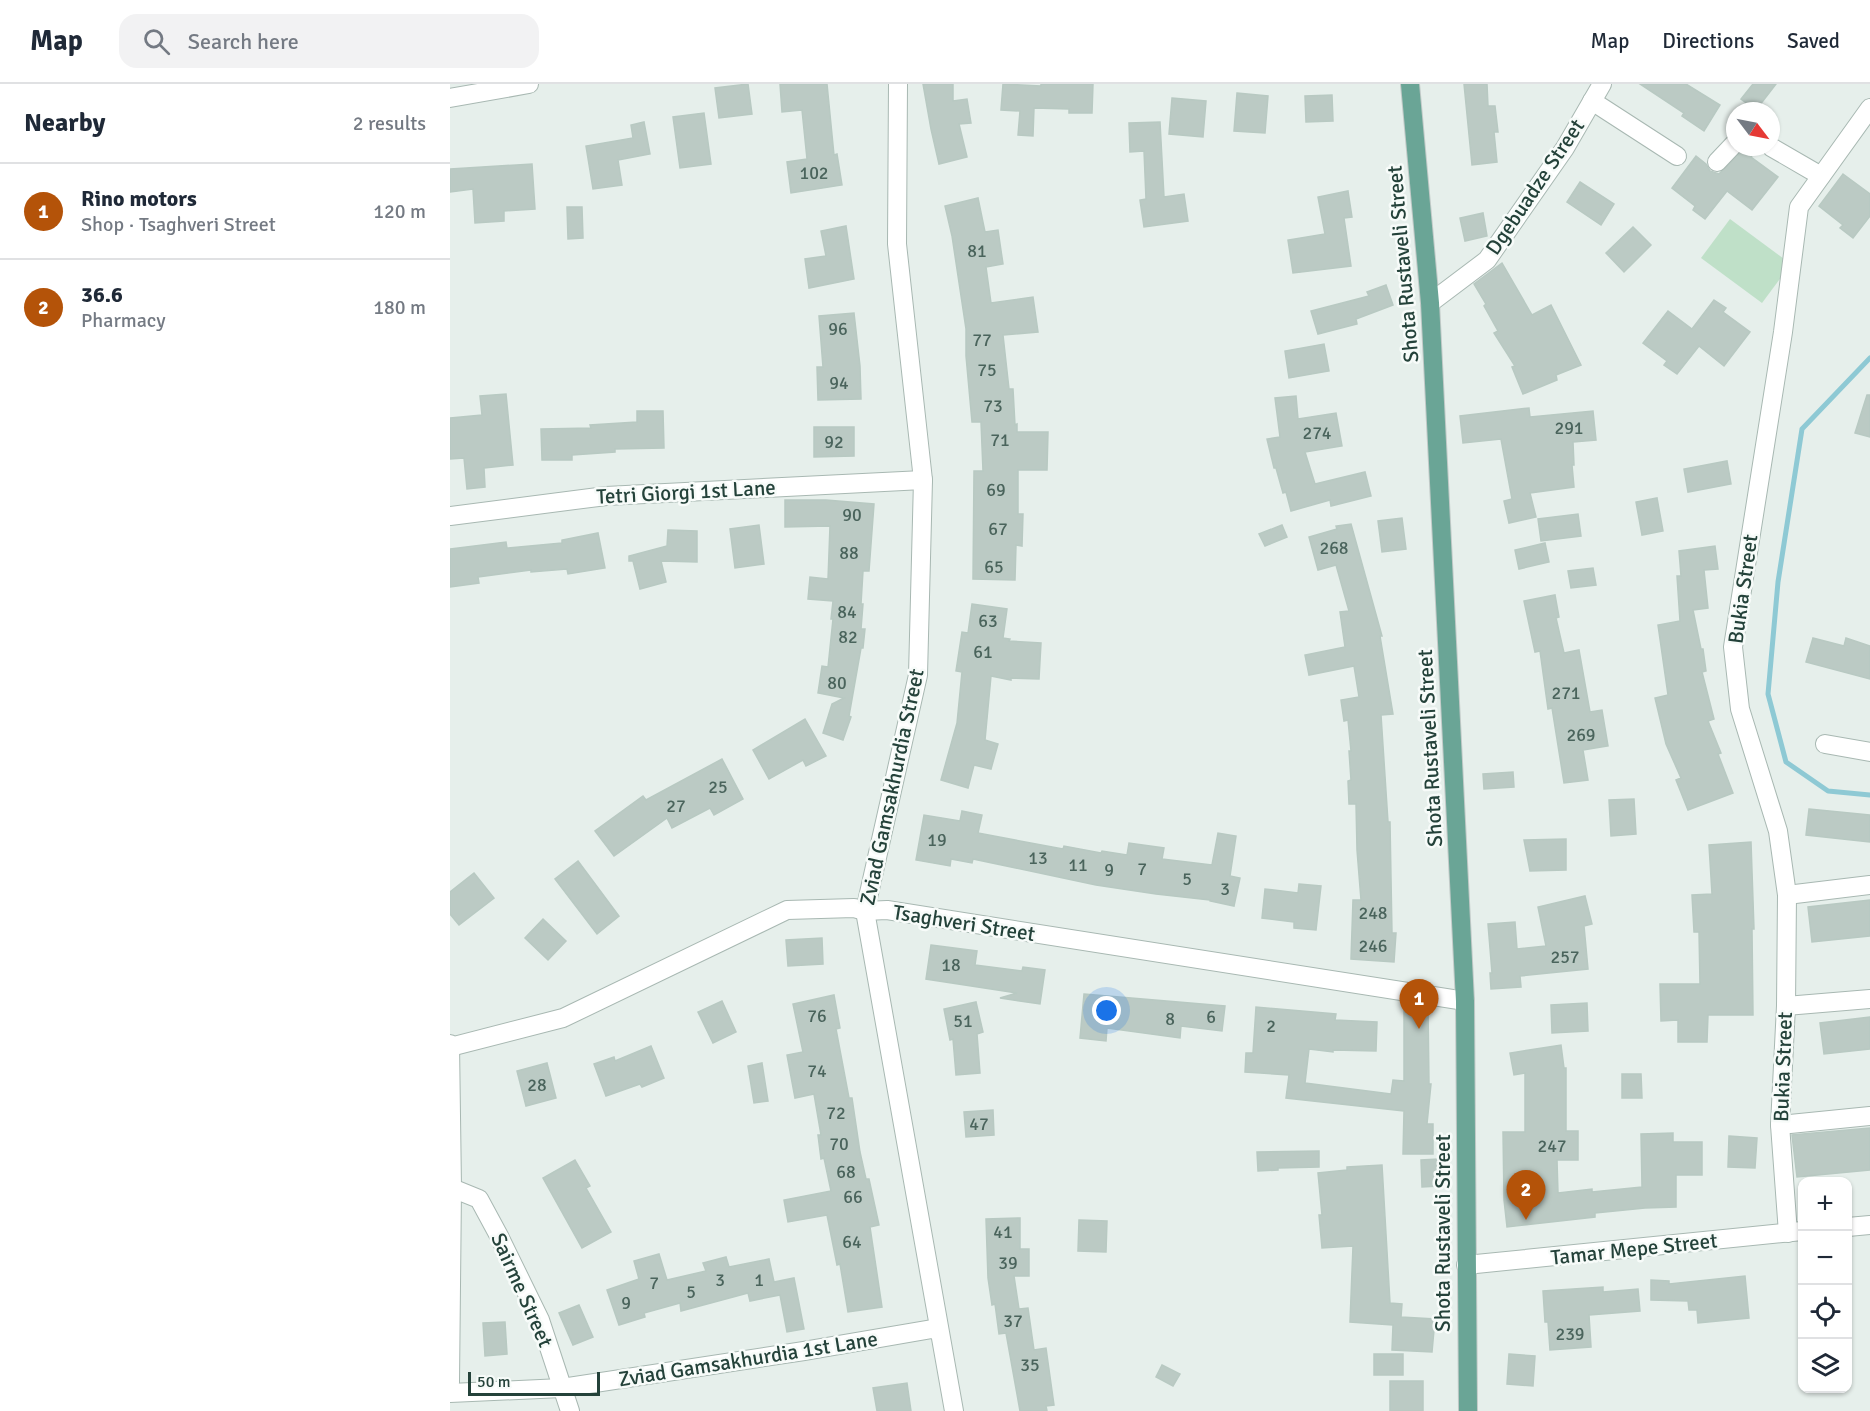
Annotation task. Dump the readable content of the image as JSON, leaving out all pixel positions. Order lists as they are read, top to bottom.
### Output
{
  "streets": {
    "main road": ["Shota Rustaveli Street"],
    "street": [
      "Dgebuadze Street",
      "Tetri Giorgi 1st Lane",
      "Bukia Street",
      "Zviad Gamsakhurdia Street",
      "Tsaghveri Street",
      "Tamar Mepe Street",
      "Sairme Street",
      "Zviad Gamsakhurdia 1st Lane"
    ]
  },
  "crossings": [
    ["Dgebuadze Street", "Shota Rustaveli Street"],
    ["Shota Rustaveli Street", "Tsaghveri Street"],
    ["Shota Rustaveli Street", "Tamar Mepe Street"],
    ["Tetri Giorgi 1st Lane", "Zviad Gamsakhurdia Street"],
    ["Bukia Street", "Tamar Mepe Street"],
    ["Zviad Gamsakhurdia Street", "Tsaghveri Street"],
    ["Zviad Gamsakhurdia Street", "Zviad Gamsakhurdia 1st Lane"],
    ["Sairme Street", "Zviad Gamsakhurdia 1st Lane"]
  ],
  "house_numbers": [
    "102",
    "81",
    "96",
    "77",
    "75",
    "94",
    "73",
    "291",
    "274",
    "71",
    "92",
    "69",
    "90",
    "67",
    "268",
    "88",
    "65",
    "84",
    "63",
    "82",
    "61",
    "80",
    "271",
    "269",
    "25",
    "27",
    "19",
    "13",
    "11",
    "7",
    "9",
    "5",
    "3",
    "248",
    "246",
    "257",
    "18",
    "76",
    "6",
    "8",
    "51",
    "2",
    "74",
    "28",
    "72",
    "47",
    "70",
    "247",
    "68",
    "66",
    "41",
    "64",
    "39",
    "3",
    "1",
    "7",
    "5",
    "9",
    "37",
    "239",
    "35"
  ],
  "scale_bar": "50 m",
  "north": "bottom right",
  "page": {
    "header": "Map",
    "search": "Search here",
    "nav": ["Map", "Directions", "Saved"],
    "heading": ["Nearby", "2 results"],
    "list": [
      {
        "mark": "1",
        "name": "Rino motors",
        "note": "Shop · Tsaghveri Street",
        "value": "120 m"
      },
      {
        "mark": "2",
        "name": "36.6",
        "note": "Pharmacy",
        "value": "180 m"
      }
    ],
    "pins": ["1", "2"],
    "map_buttons": ["+", "−"],
    "scale": "50 m"
  }
}
